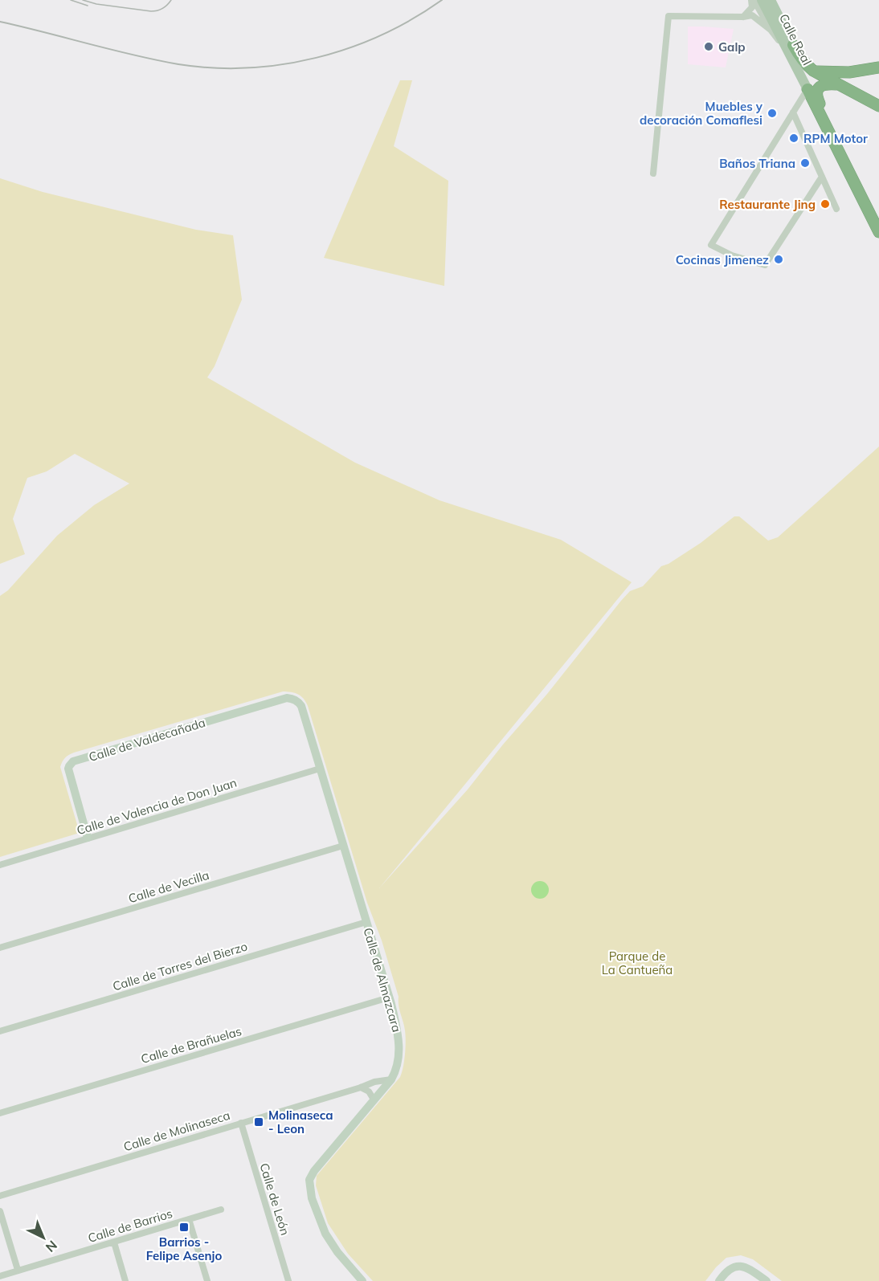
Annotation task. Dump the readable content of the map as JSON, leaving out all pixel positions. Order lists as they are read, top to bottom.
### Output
{
  "streets": {
    "main road": ["Calle Real"],
    "street": [
      "Calle de Valdecañada",
      "Calle de Valencia de Don Juan",
      "Calle de Vecilla",
      "Calle de Torres del Bierzo",
      "Calle de Almazcara",
      "Calle de Brañuelas",
      "Calle de Molinaseca",
      "Calle de León",
      "Calle de Barrios"
    ]
  },
  "crossings": [
    ["Calle de Valdecañada", "Calle de Valencia de Don Juan"],
    ["Calle de Valdecañada", "Calle de Almazcara"],
    ["Calle de Valencia de Don Juan", "Calle de Almazcara"],
    ["Calle de Vecilla", "Calle de Almazcara"],
    ["Calle de Torres del Bierzo", "Calle de Almazcara"],
    ["Calle de Almazcara", "Calle de Brañuelas"],
    ["Calle de Almazcara", "Calle de Molinaseca"],
    ["Calle de Molinaseca", "Calle de León"]
  ],
  "parks": ["Parque de La Cantueña"],
  "places": {
    "other": [
      "Galp",
      "Muebles y decoración Comaflesi",
      "RPM Motor",
      "Baños Triana",
      "Restaurante Jing",
      "Cocinas Jimenez"
    ],
    "transit": ["Molinaseca - Leon", "Barrios - Felipe Asenjo"]
  },
  "north": "bottom right"
}
